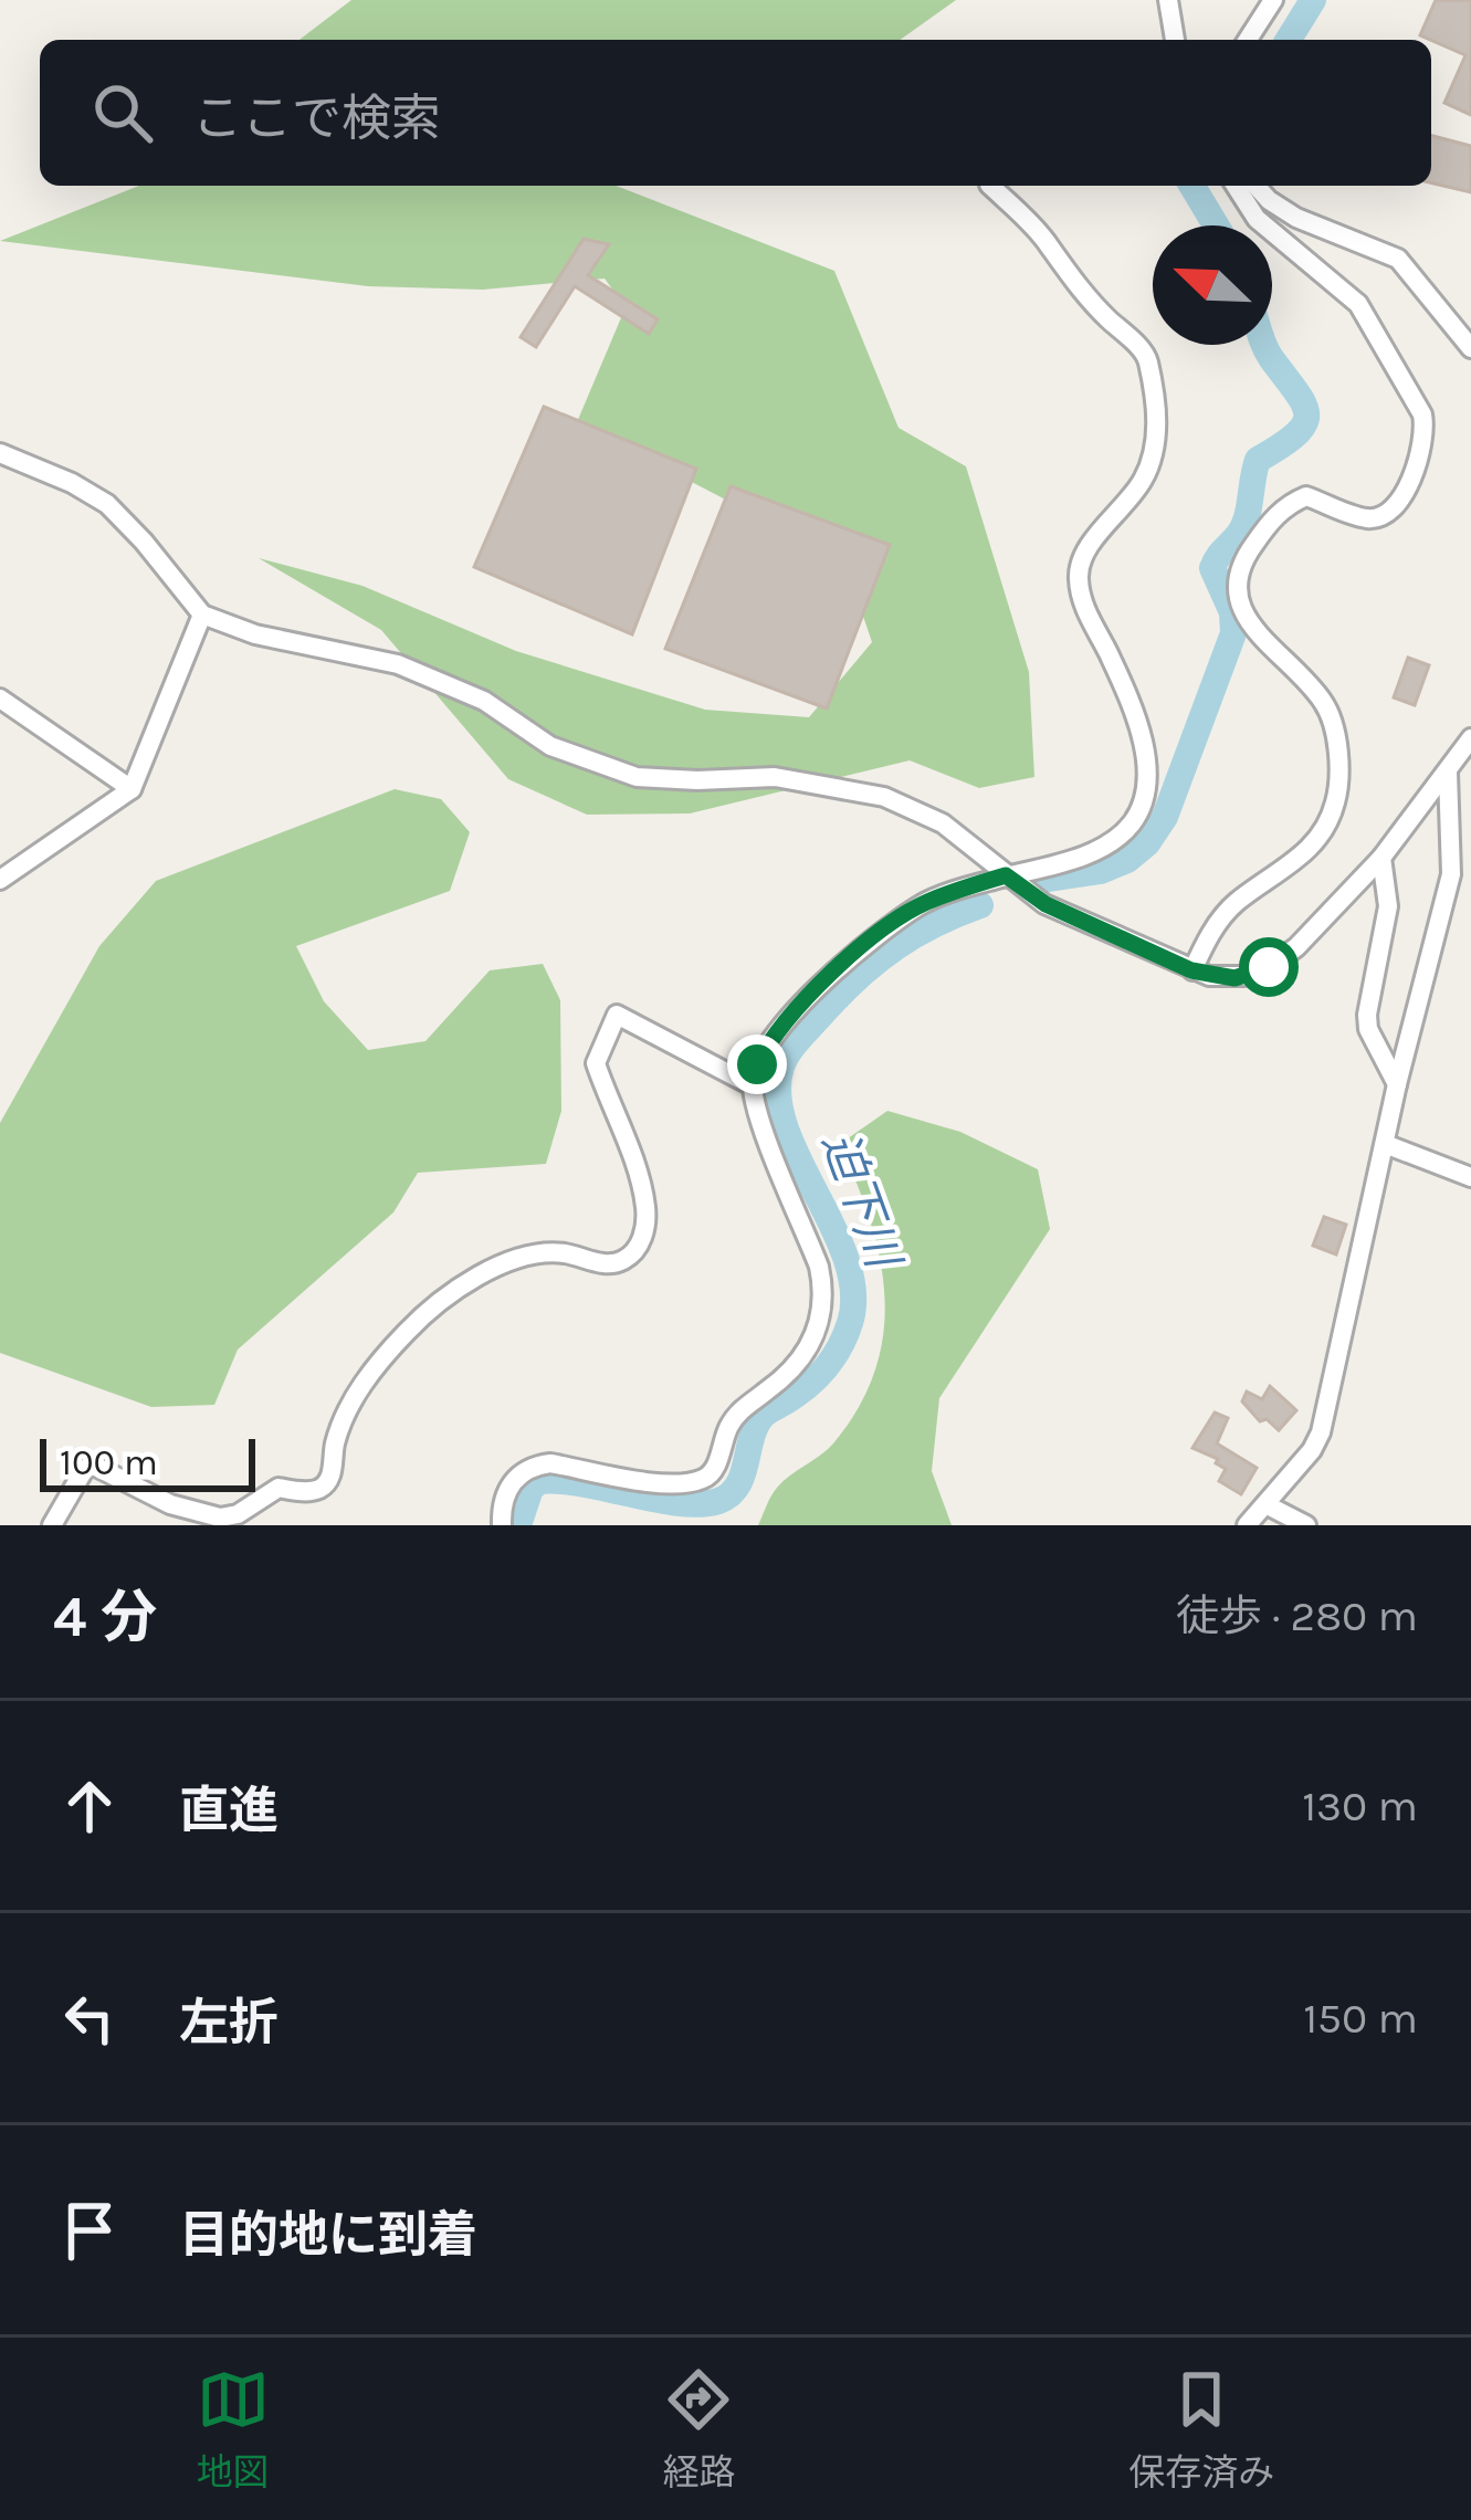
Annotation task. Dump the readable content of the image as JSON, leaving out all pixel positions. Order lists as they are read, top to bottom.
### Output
{
  "water": ["迫下川"],
  "scale_bar": "100 m",
  "north": "top left",
  "page": {
    "search": "ここで検索",
    "scale": "100 m",
    "heading": ["4 分", "徒歩 · 280 m"],
    "list": [
      ["直進", "130 m"],
      ["左折", "150 m"],
      "目的地に到着"
    ],
    "nav": ["地図", "経路", "保存済み"]
  }
}
